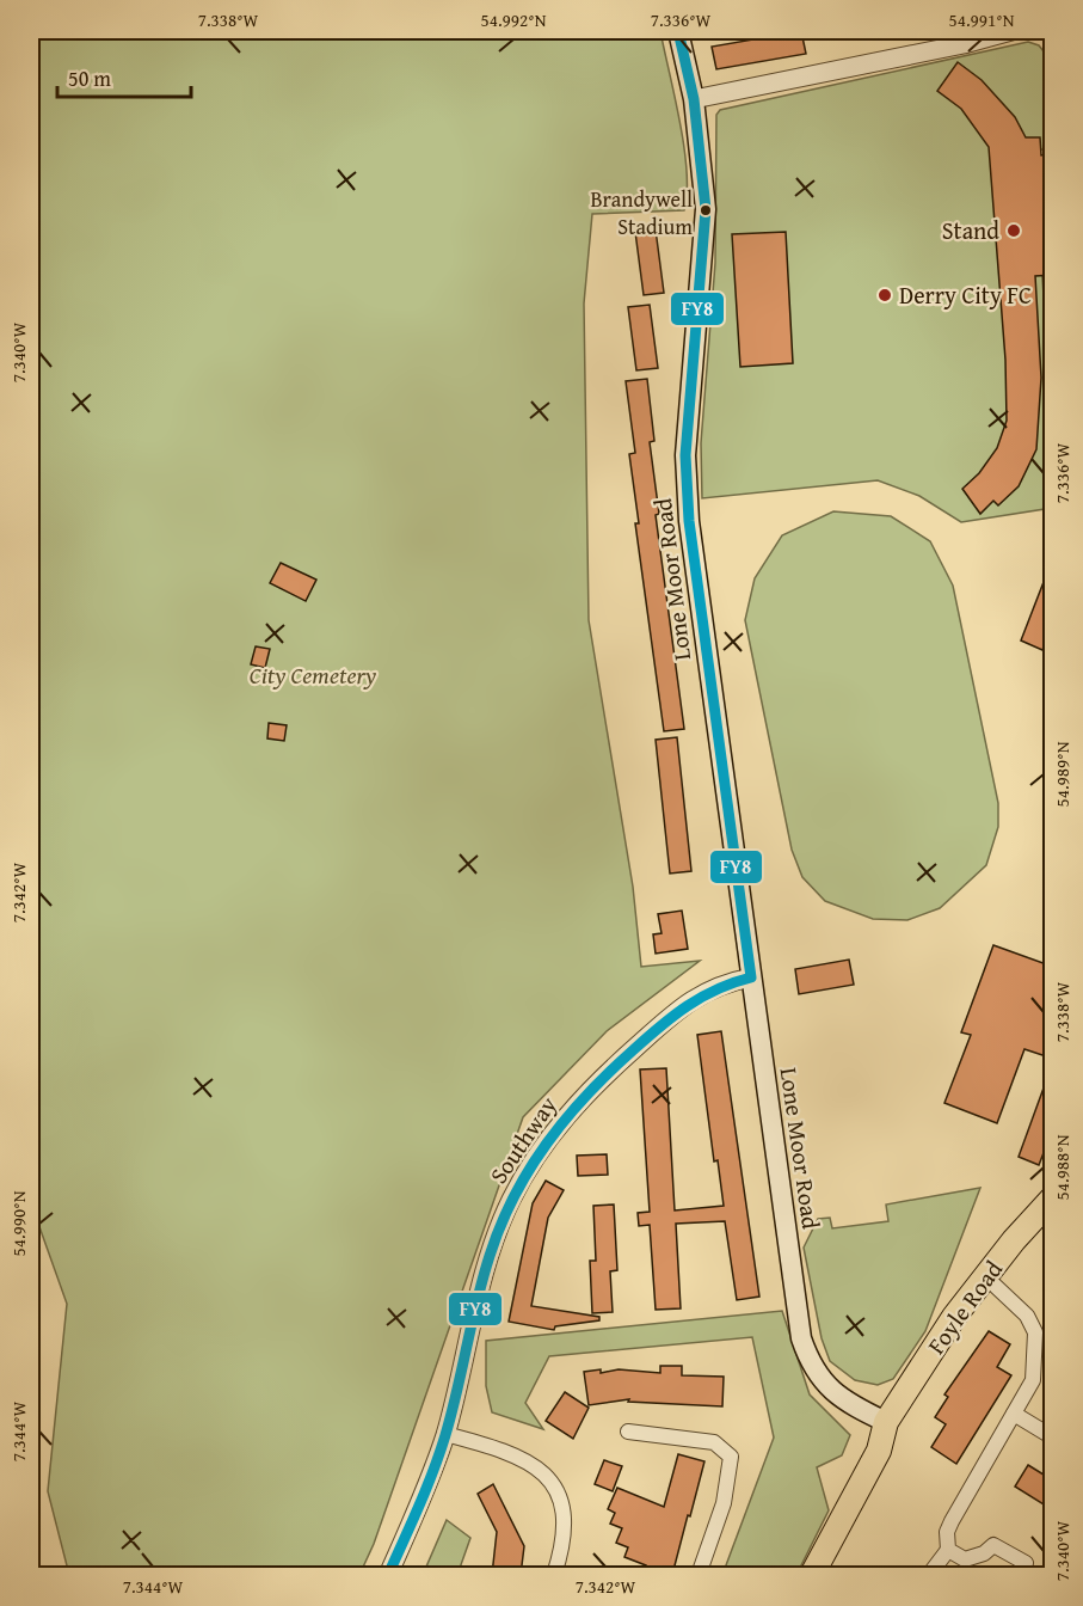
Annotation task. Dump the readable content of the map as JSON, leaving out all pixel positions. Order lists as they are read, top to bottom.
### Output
{
  "streets": {
    "main road": ["Lone Moor Road", "Foyle Road"],
    "street": ["Southway"]
  },
  "crossings": [
    ["Lone Moor Road", "Southway"],
    ["Lone Moor Road", "Foyle Road"]
  ],
  "parks": ["City Cemetery"],
  "places": ["Brandywell Stadium", "Stand", "Derry City FC"],
  "lines": ["transit line FY8"],
  "scale_bar": "50 m",
  "coordinates": [
    "7.338°W",
    "54.992°N",
    "7.336°W",
    "54.991°N",
    "7.340°W",
    "54.989°N",
    "7.342°W",
    "54.988°N",
    "54.990°N",
    "7.344°W"
  ]
}
